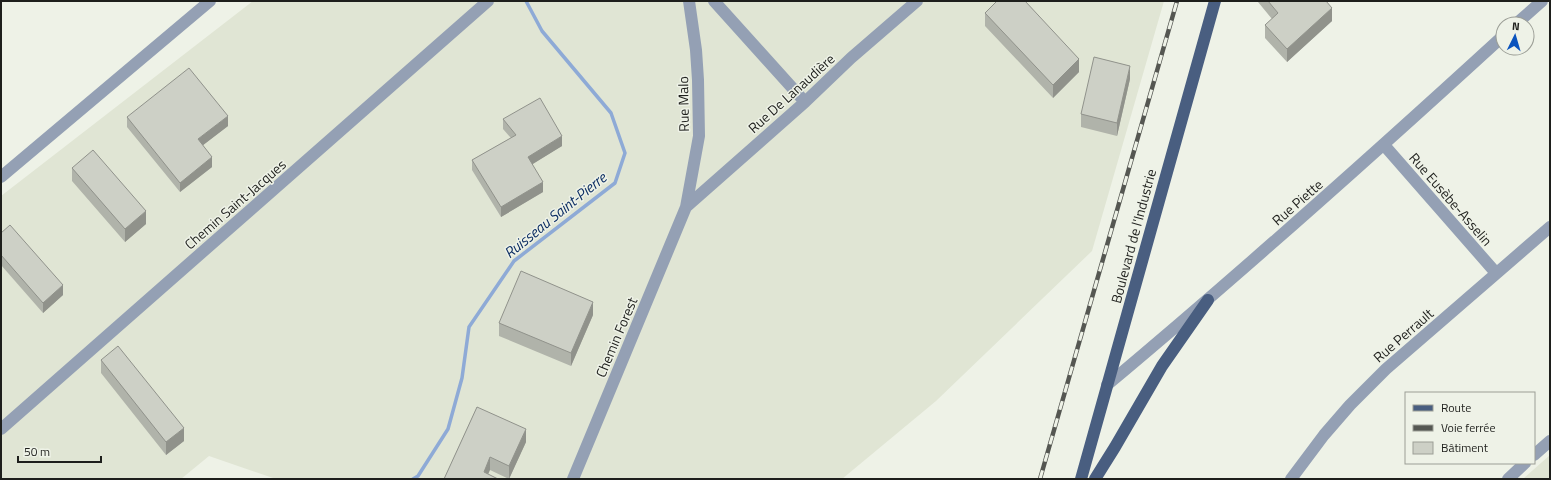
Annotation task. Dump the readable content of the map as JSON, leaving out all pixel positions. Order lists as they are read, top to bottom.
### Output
{
  "streets": {
    "main road": ["Boulevard de l'Industrie"],
    "street": [
      "Rue De Lanaudière",
      "Rue Malo",
      "Rue Eusèbe-Asselin",
      "Rue Piette",
      "Chemin Saint-Jacques",
      "Rue Perrault",
      "Chemin Forest"
    ]
  },
  "crossings": [
    ["Rue De Lanaudière", "Rue Malo"],
    ["Rue De Lanaudière", "Chemin Forest"],
    ["Rue Malo", "Chemin Forest"],
    ["Rue Eusèbe-Asselin", "Rue Piette"],
    ["Rue Eusèbe-Asselin", "Rue Perrault"],
    ["Rue Piette", "Boulevard de l'Industrie"]
  ],
  "water": ["Ruisseau Saint-Pierre"],
  "legend": ["Route", "Voie ferrée", "Bâtiment"],
  "scale_bar": "50 m",
  "north": "top"
}
